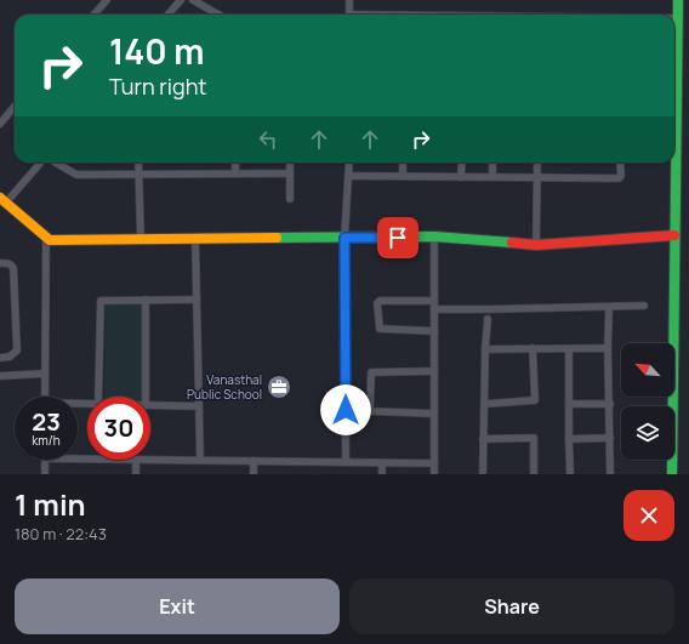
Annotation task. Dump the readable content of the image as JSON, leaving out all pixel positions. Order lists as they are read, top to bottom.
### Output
{
  "places": {
    "office": ["Vanasthal Public School"]
  },
  "north": "top left",
  "page": {
    "turn": ["140 m", "Turn right"],
    "speed": "23 km/h",
    "limit": "30",
    "heading": ["1 min", "180 m · 22:43"],
    "buttons": ["Exit", "Share"]
  }
}
